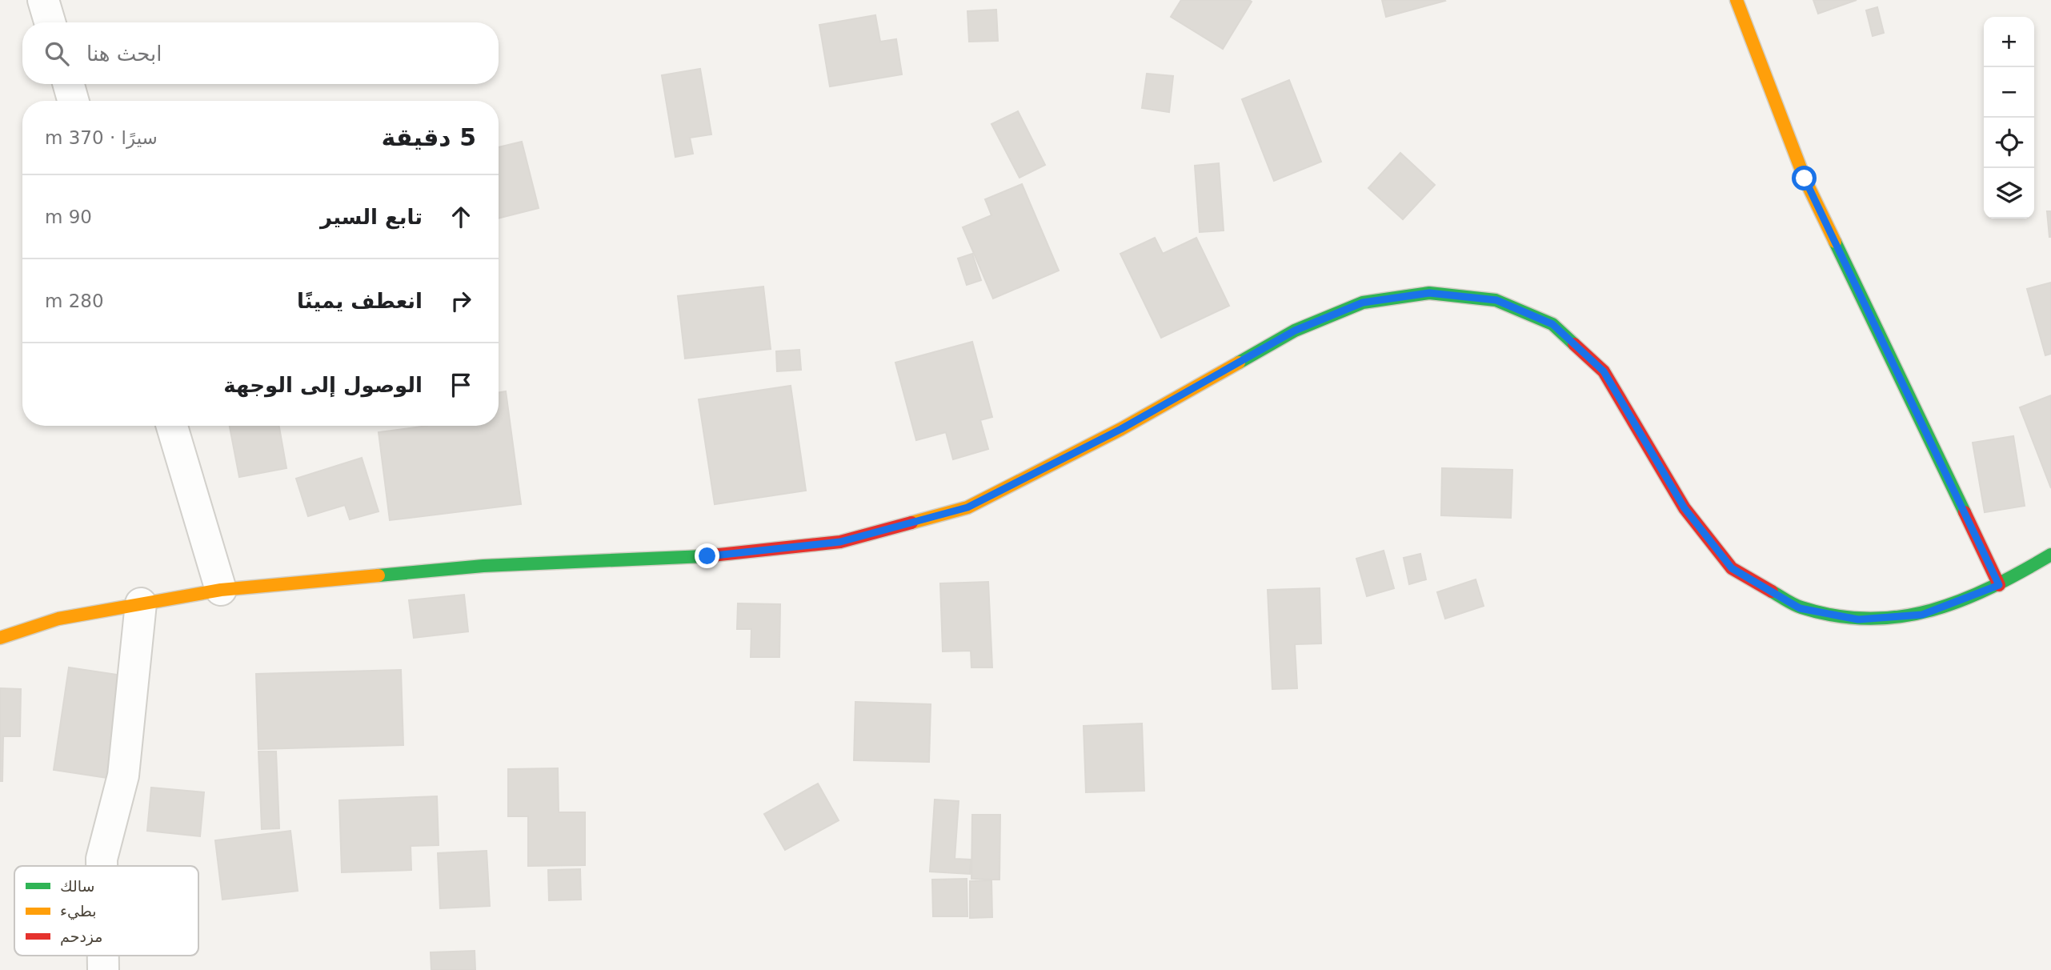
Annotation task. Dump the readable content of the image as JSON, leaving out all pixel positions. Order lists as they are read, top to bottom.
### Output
{
  "legend": ["سالك", "بطيء", "مزدحم"],
  "page": {
    "map_buttons": ["+", "−"],
    "search": "ابحث هنا",
    "heading": ["5 دقيقة", "سيرًا · 370 m"],
    "list": [
      ["تابع السير", "90 m"],
      ["انعطف يمينًا", "280 m"],
      "الوصول إلى الوجهة"
    ]
  }
}
